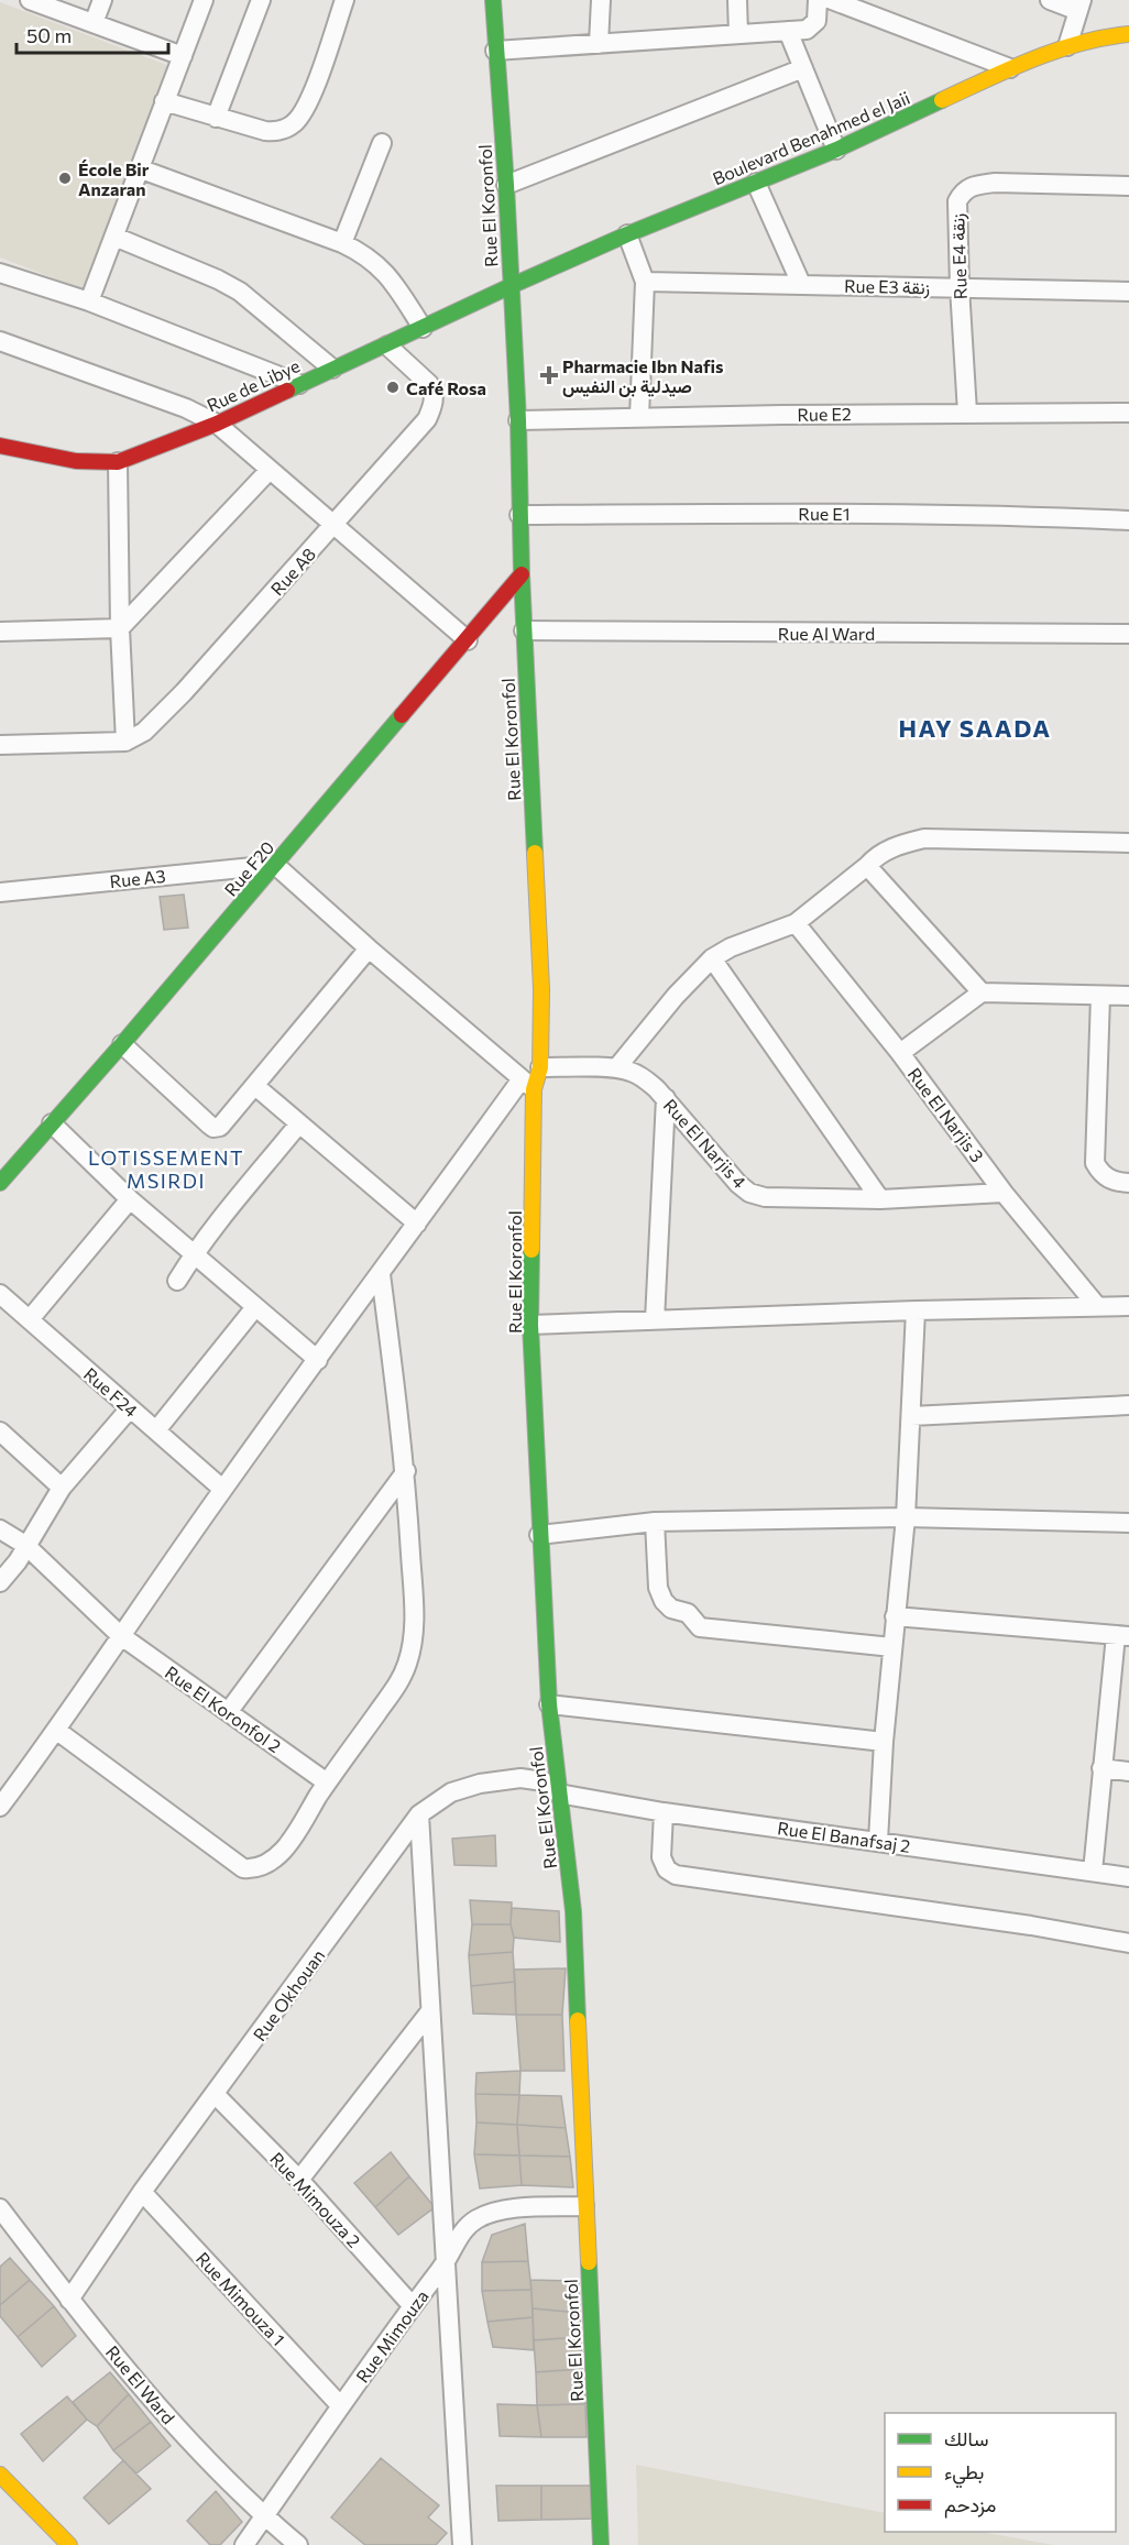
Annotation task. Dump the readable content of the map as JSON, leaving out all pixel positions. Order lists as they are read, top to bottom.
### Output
{
  "streets": {
    "street": [
      "Boulevard Benahmed el Jaii",
      "Rue El Koronfol",
      "Rue E4 زنقة",
      "Rue E3 زنقة",
      "Rue de Libye",
      "Rue E2",
      "Rue E1",
      "Rue A8",
      "Rue Al Ward",
      "Rue F20",
      "Rue A3",
      "Rue El Narjis 3",
      "Rue El Narjis 4",
      "Rue F24",
      "Rue El Koronfol 2",
      "Rue El Banafsaj 2",
      "Rue Okhouan",
      "Rue Mimouza 2",
      "Rue Mimouza 1",
      "Rue Mimouza",
      "Rue El Ward"
    ]
  },
  "crossings": [
    ["Boulevard Benahmed el Jaii", "Rue El Koronfol"],
    ["Boulevard Benahmed el Jaii", "Rue de Libye"],
    ["Rue El Koronfol", "Rue de Libye"],
    ["Rue El Koronfol", "Rue E2"],
    ["Rue El Koronfol", "Rue E1"],
    ["Rue El Koronfol", "Rue Al Ward"],
    ["Rue El Koronfol", "Rue F20"],
    ["Rue El Koronfol", "Rue El Banafsaj 2"],
    ["Rue El Koronfol", "Rue Okhouan"],
    ["Rue El Koronfol", "Rue Mimouza"],
    ["Rue E4 زنقة", "Rue E3 زنقة"],
    ["Rue E4 زنقة", "Rue E2"],
    ["Rue de Libye", "Rue A8"],
    ["Rue F20", "Rue A3"],
    ["Rue El Narjis 3", "Rue El Narjis 4"],
    ["Rue El Banafsaj 2", "Rue Okhouan"],
    ["Rue Okhouan", "Rue Mimouza 2"],
    ["Rue Okhouan", "Rue Mimouza 1"],
    ["Rue Okhouan", "Rue El Ward"],
    ["Rue Mimouza 2", "Rue Mimouza"],
    ["Rue Mimouza 1", "Rue Mimouza"],
    ["Rue Mimouza", "Rue El Ward"]
  ],
  "districts": ["HAY SAADA", "LOTISSEMENT MSIRDI"],
  "places": {
    "other": ["École Bir Anzaran", "Café Rosa"],
    "health": ["Pharmacie Ibn Nafis صيدلية بن النفيس"]
  },
  "legend": ["سالك", "بطيء", "مزدحم"],
  "scale_bar": "50 m"
}
